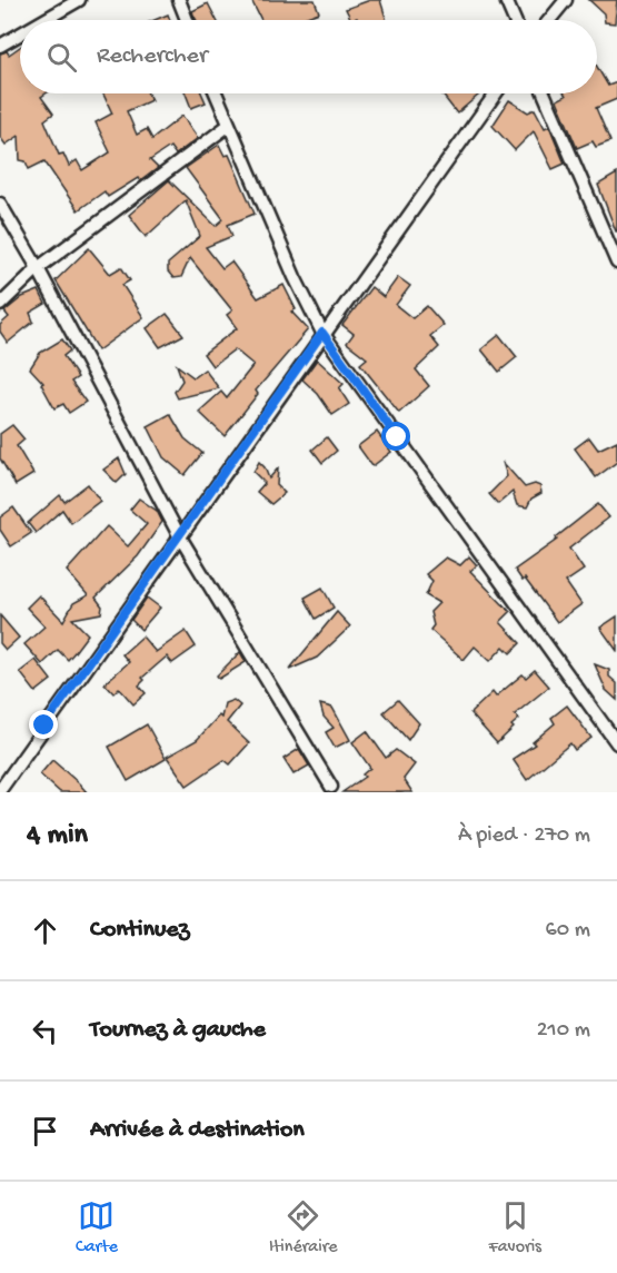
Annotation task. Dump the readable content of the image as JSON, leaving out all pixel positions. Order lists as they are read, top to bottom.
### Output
{
  "page": {
    "search": "Rechercher",
    "heading": ["4 min", "À pied · 270 m"],
    "list": [
      ["Continuez", "60 m"],
      ["Tournez à gauche", "210 m"],
      "Arrivée à destination"
    ],
    "nav": ["Carte", "Itinéraire", "Favoris"]
  }
}
